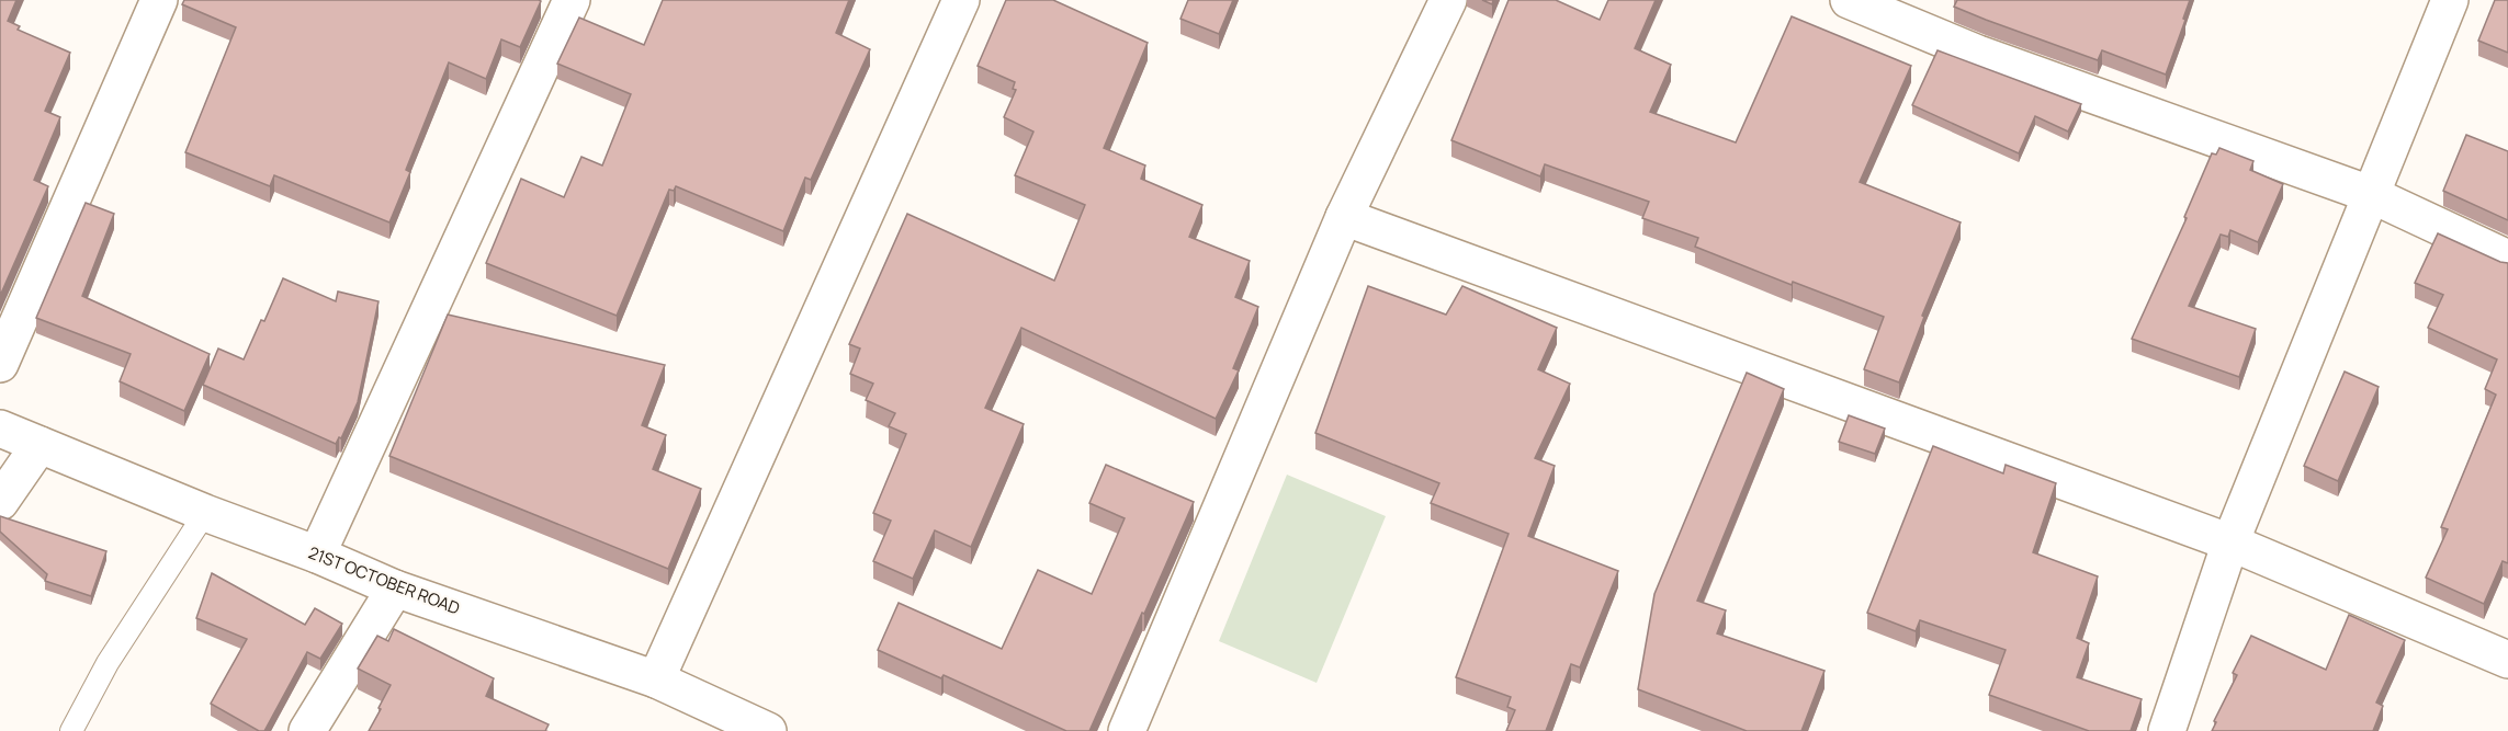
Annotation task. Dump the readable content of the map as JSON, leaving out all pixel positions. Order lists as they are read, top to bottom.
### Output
{
  "streets": {
    "street": ["21ST OCTOBER ROAD"]
  }
}
